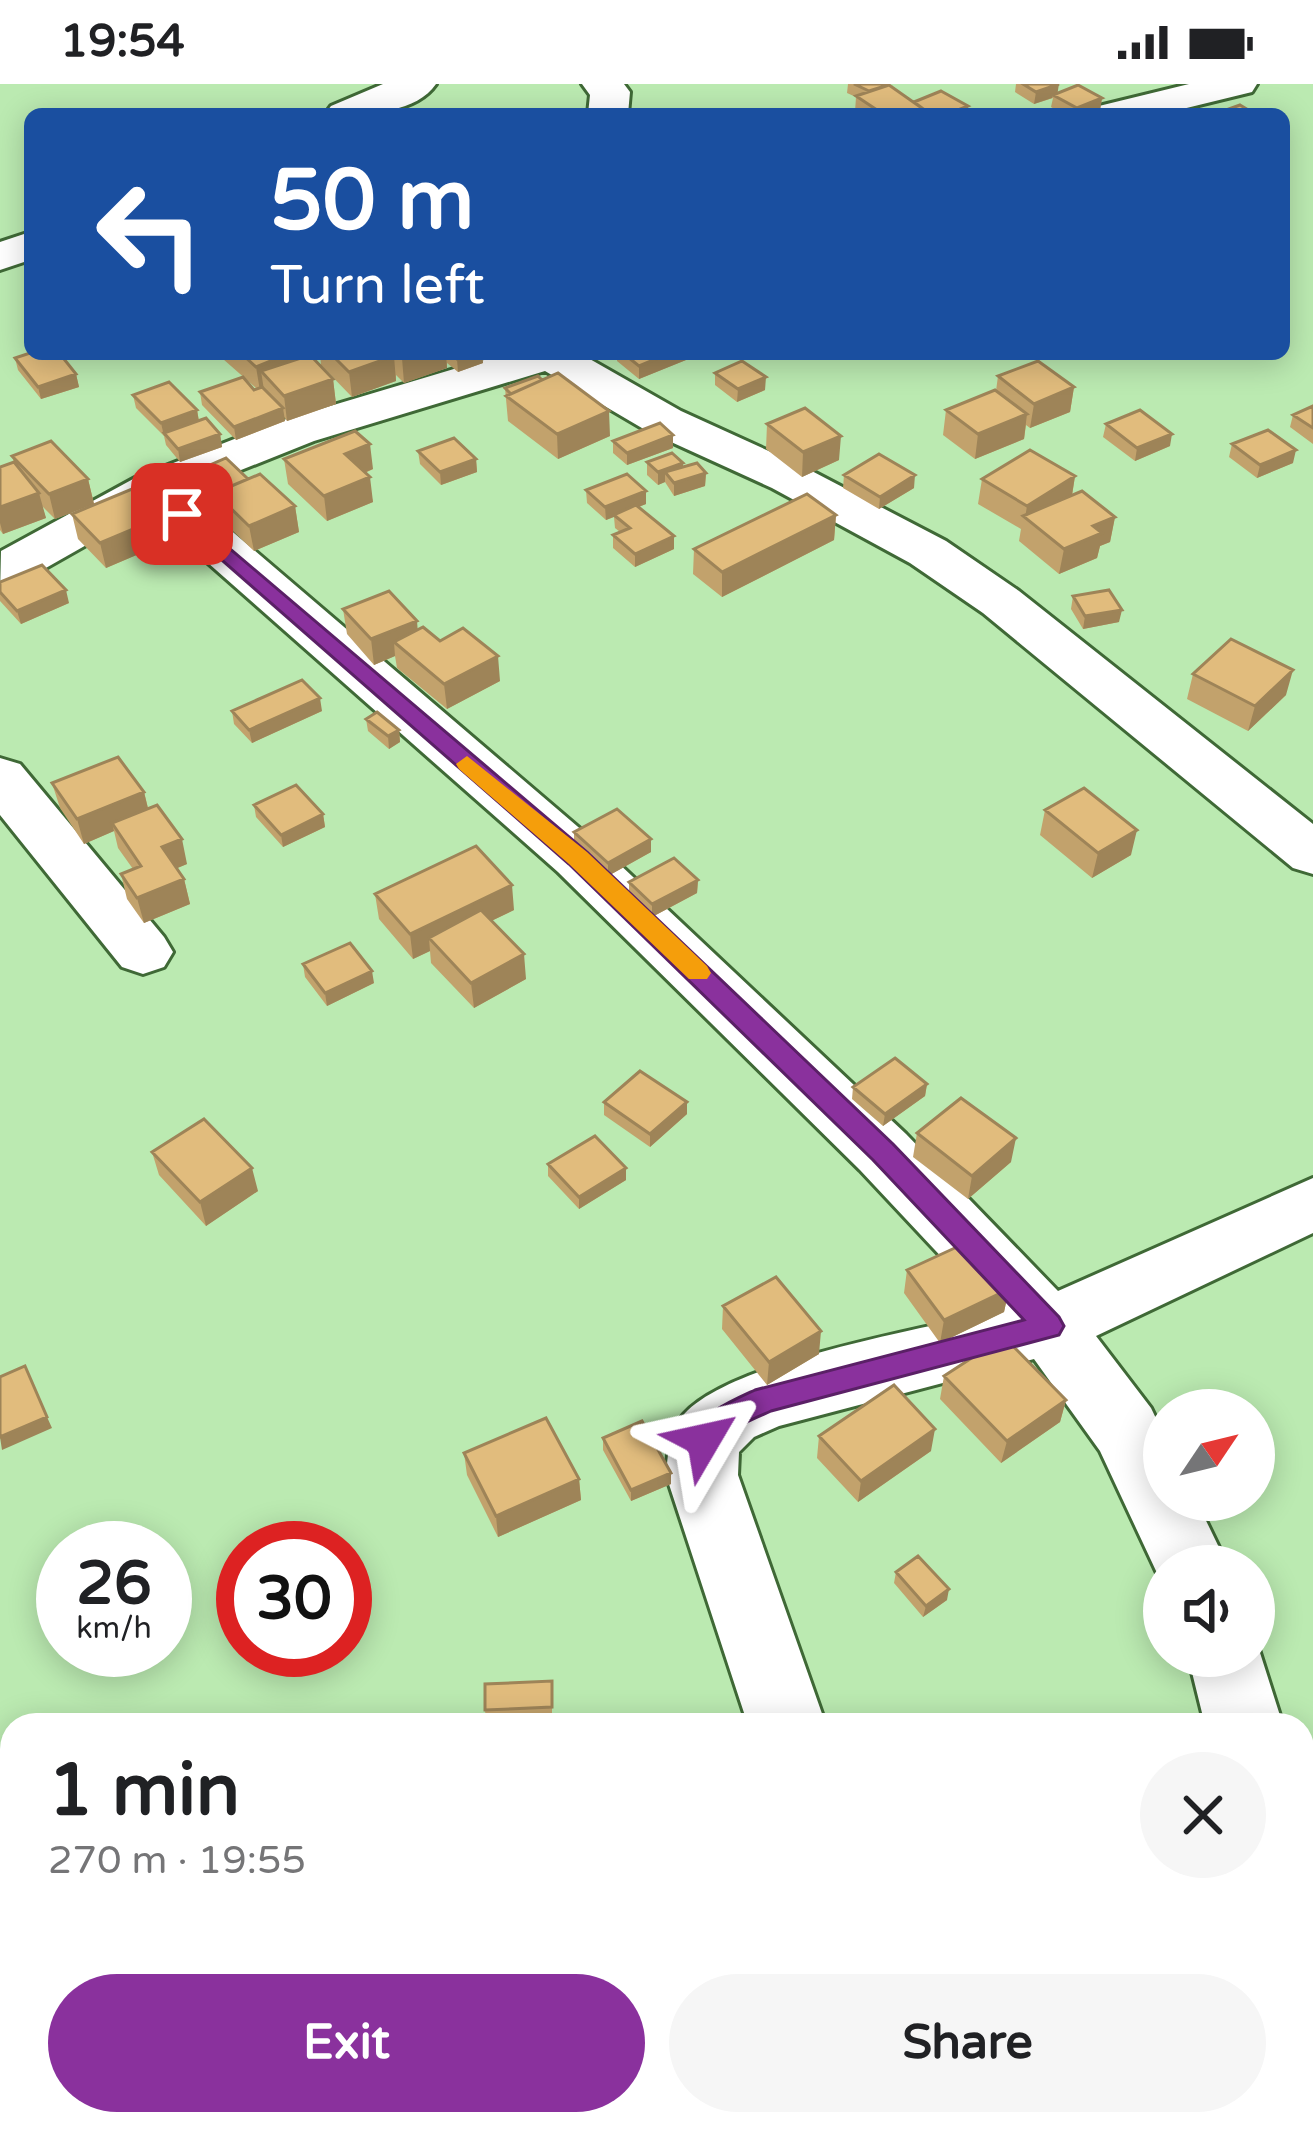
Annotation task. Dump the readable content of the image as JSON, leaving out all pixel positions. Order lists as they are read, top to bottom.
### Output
{
  "north": "top right",
  "page": {
    "status": "19:54",
    "turn": ["50 m", "Turn left"],
    "speed": "26 km/h",
    "limit": "30",
    "heading": ["1 min", "270 m · 19:55"],
    "buttons": ["Exit", "Share"]
  }
}
